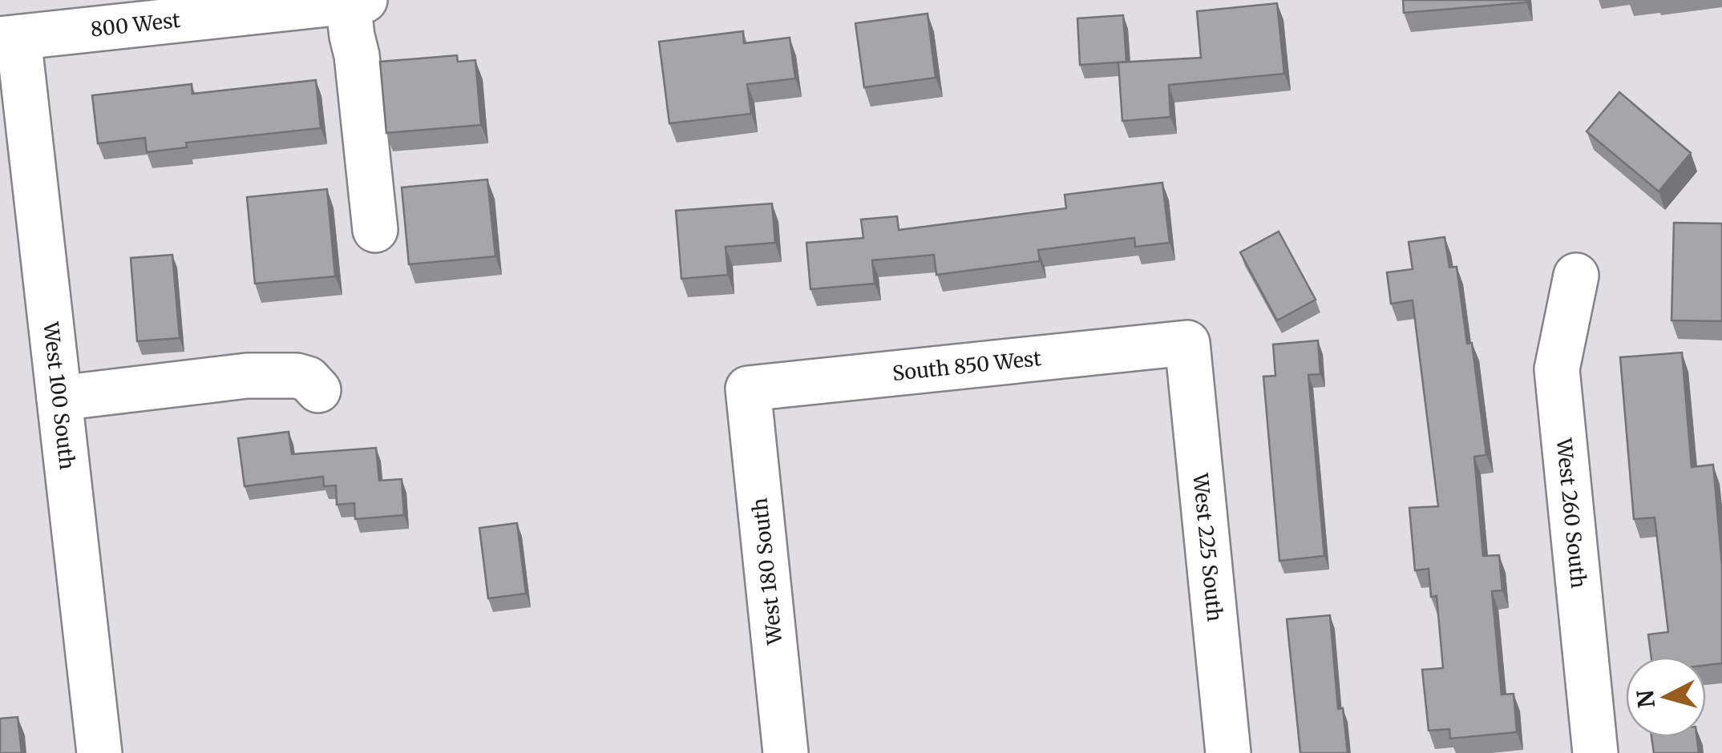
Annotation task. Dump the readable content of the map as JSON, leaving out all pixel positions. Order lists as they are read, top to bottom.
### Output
{
  "streets": {
    "street": [
      "800 West",
      "South 850 West",
      "West 100 South",
      "West 260 South",
      "West 225 South",
      "West 180 South"
    ]
  },
  "crossings": [
    ["800 West", "West 100 South"],
    ["South 850 West", "West 225 South"],
    ["South 850 West", "West 180 South"]
  ],
  "north": "left"
}
